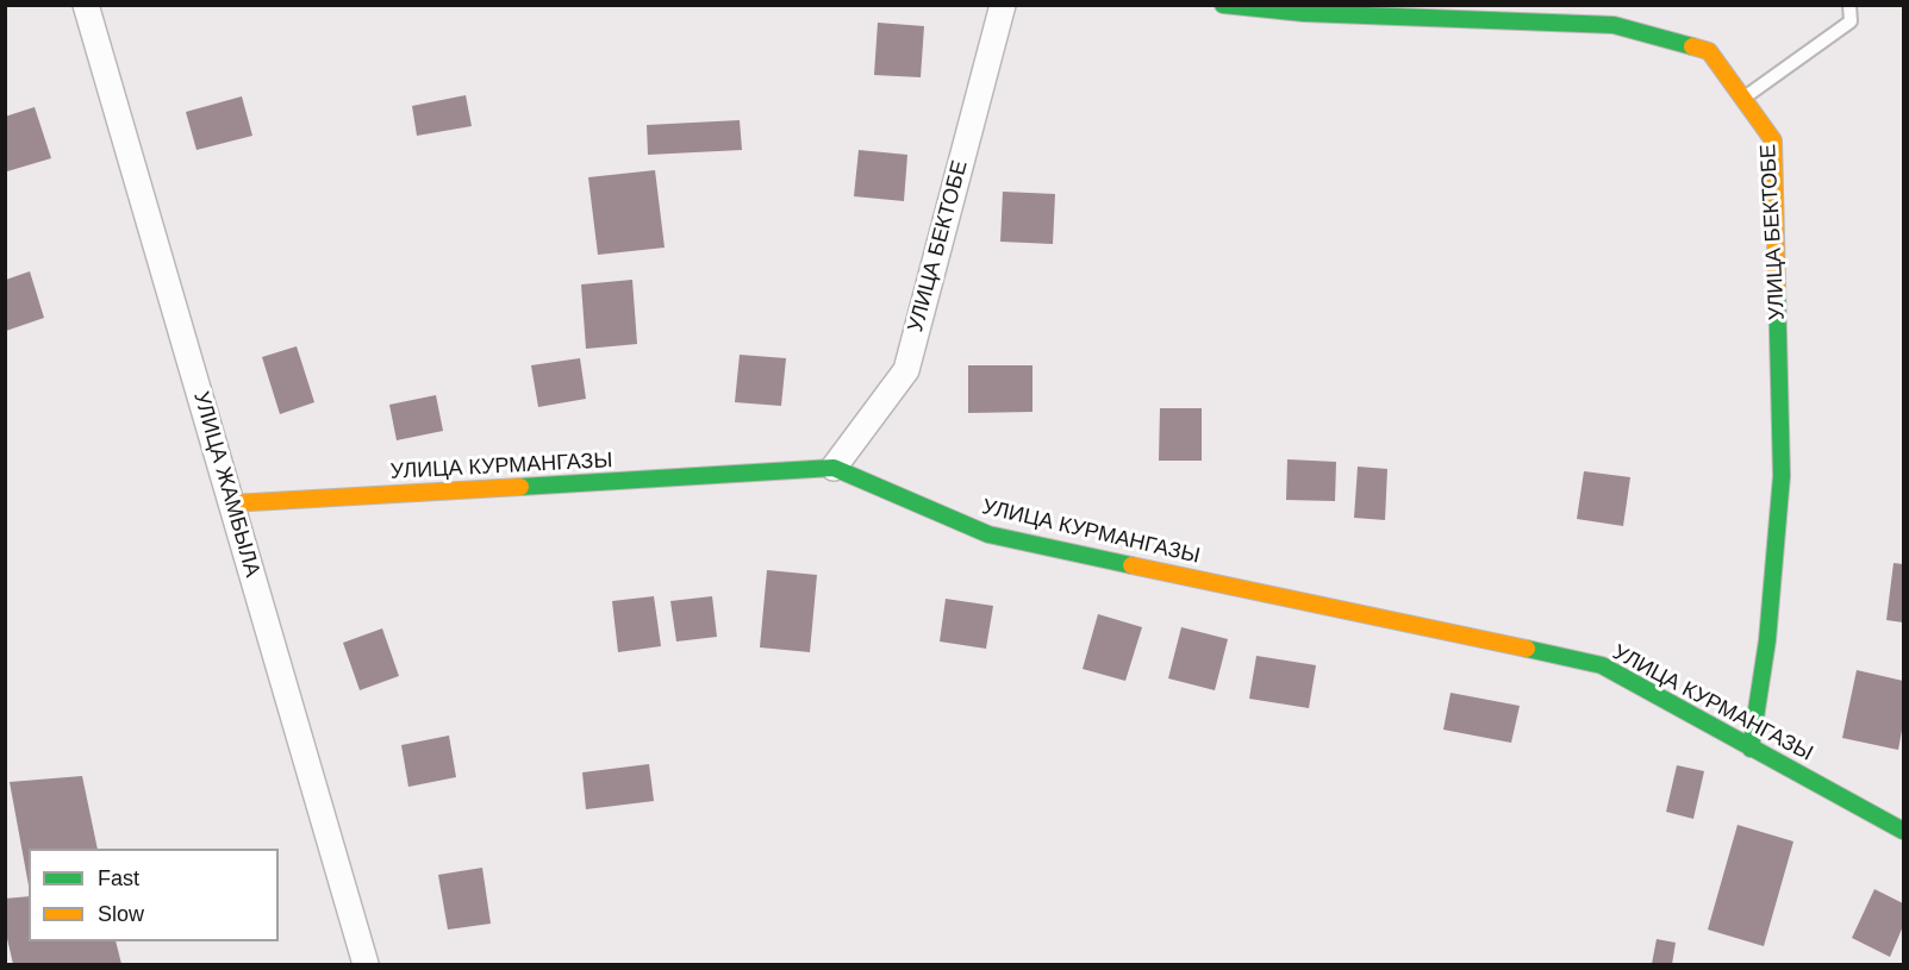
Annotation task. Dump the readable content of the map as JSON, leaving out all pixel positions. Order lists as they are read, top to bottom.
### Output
{
  "streets": {
    "street": ["УЛИЦА БЕКТОБЕ", "УЛИЦА КУРМАНГАЗЫ", "УЛИЦА ЖАМБЫЛА"]
  },
  "crossings": [
    ["УЛИЦА БЕКТОБЕ", "УЛИЦА КУРМАНГАЗЫ"],
    ["УЛИЦА КУРМАНГАЗЫ", "УЛИЦА ЖАМБЫЛА"]
  ],
  "legend": ["Fast", "Slow"]
}
